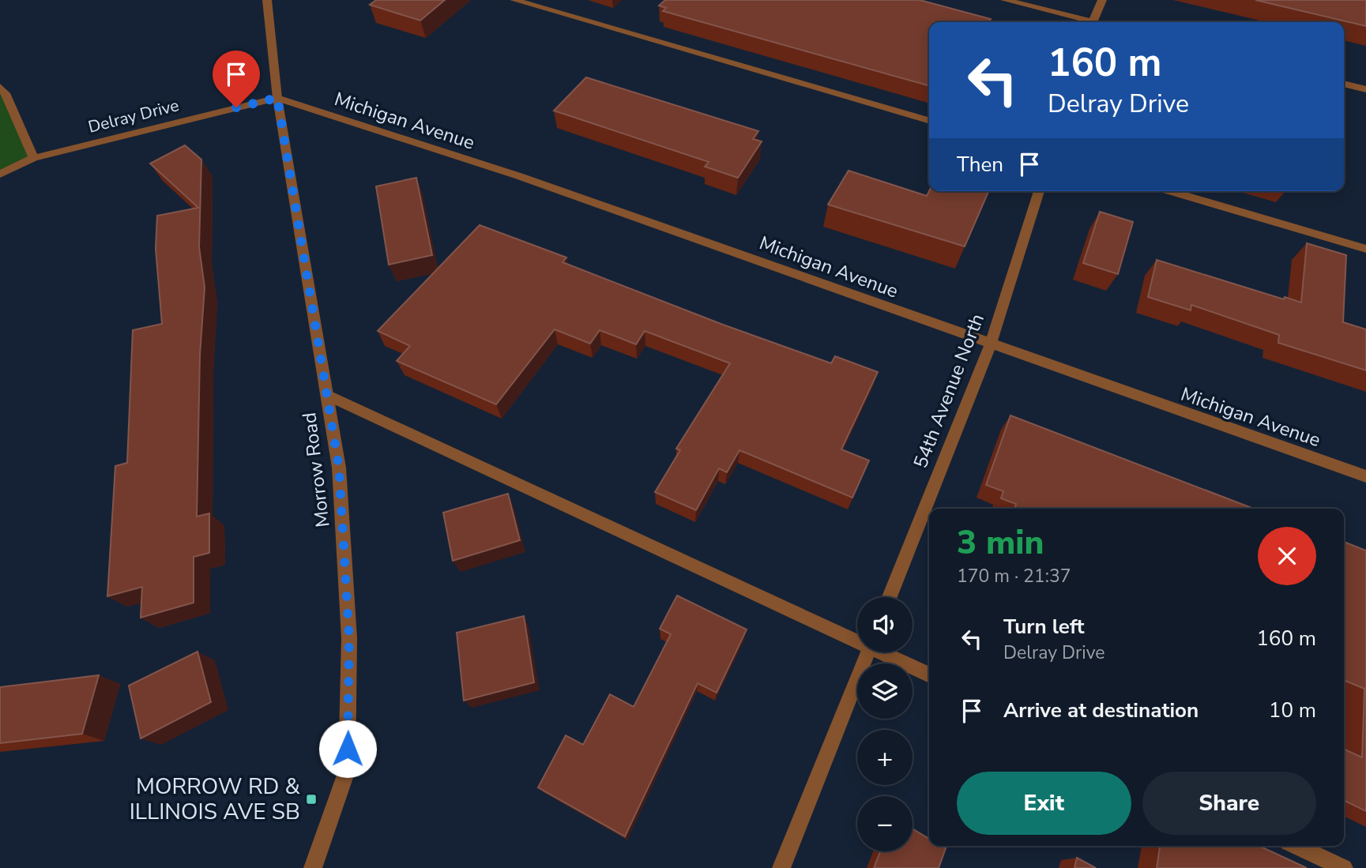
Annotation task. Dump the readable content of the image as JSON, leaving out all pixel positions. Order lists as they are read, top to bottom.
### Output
{
  "streets": {
    "street": [
      "Delray Drive",
      "Michigan Avenue",
      "54th Avenue North",
      "Morrow Road"
    ]
  },
  "crossings": [
    ["Delray Drive", "Michigan Avenue"],
    ["Delray Drive", "Morrow Road"],
    ["Michigan Avenue", "54th Avenue North"],
    ["Michigan Avenue", "Morrow Road"]
  ],
  "places": {
    "transit": ["MORROW RD & ILLINOIS AVE SB"]
  },
  "page": {
    "turn": ["160 m", "Delray Drive"],
    "then": "Then",
    "heading": ["3 min", "170 m · 21:37"],
    "map_buttons": ["+", "−"],
    "list": [
      {
        "name": "Turn left",
        "note": "Delray Drive",
        "value": "160 m"
      },
      {
        "name": "Arrive at destination",
        "value": "10 m"
      }
    ],
    "buttons": ["Exit", "Share"]
  }
}
